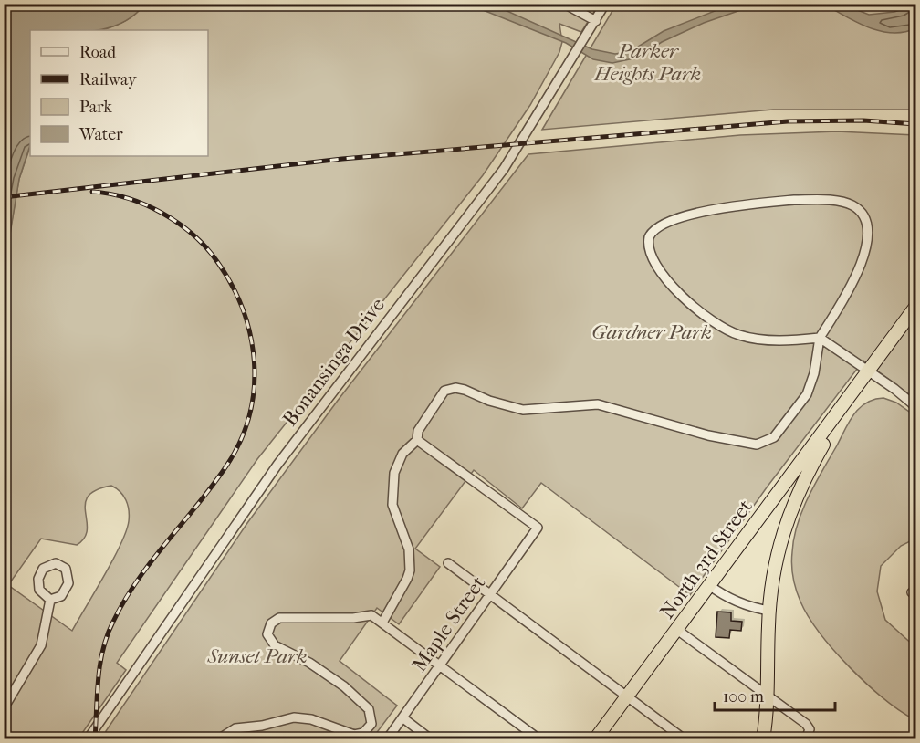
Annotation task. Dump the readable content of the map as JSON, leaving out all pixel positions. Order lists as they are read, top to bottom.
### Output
{
  "streets": {
    "highway": ["North 3rd Street"],
    "street": ["Bonansinga Drive", "Maple Street"]
  },
  "parks": ["Parker Heights Park", "Gardner Park", "Sunset Park"],
  "legend": [
    "Road",
    "Railway",
    "Park",
    "Water"
  ],
  "scale_bar": "100 m"
}
